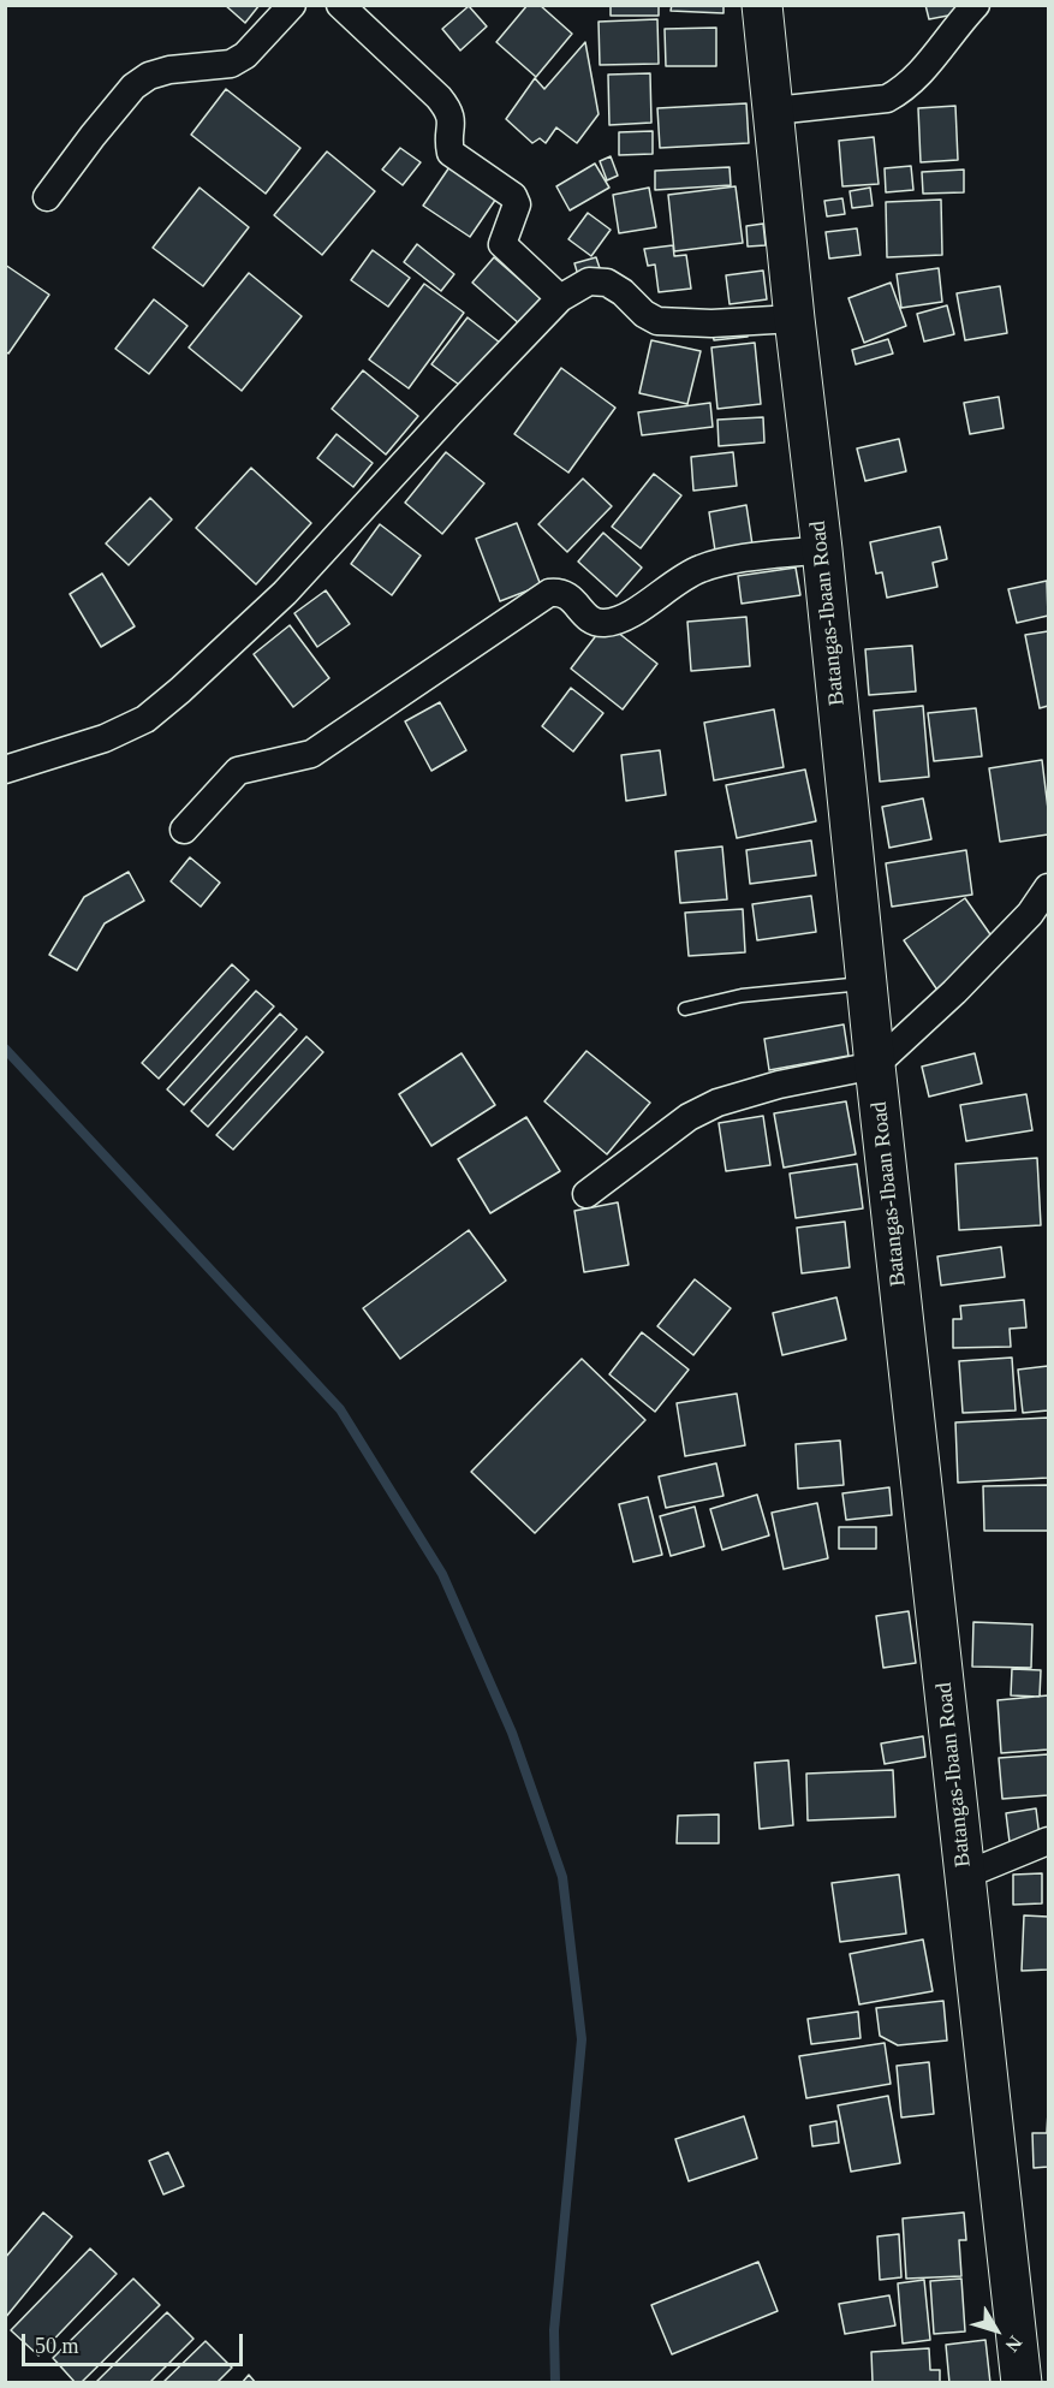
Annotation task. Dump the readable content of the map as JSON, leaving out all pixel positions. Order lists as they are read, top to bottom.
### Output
{
  "streets": {
    "main road": ["Batangas-Ibaan Road"]
  },
  "scale_bar": "50 m",
  "north": "bottom right"
}
